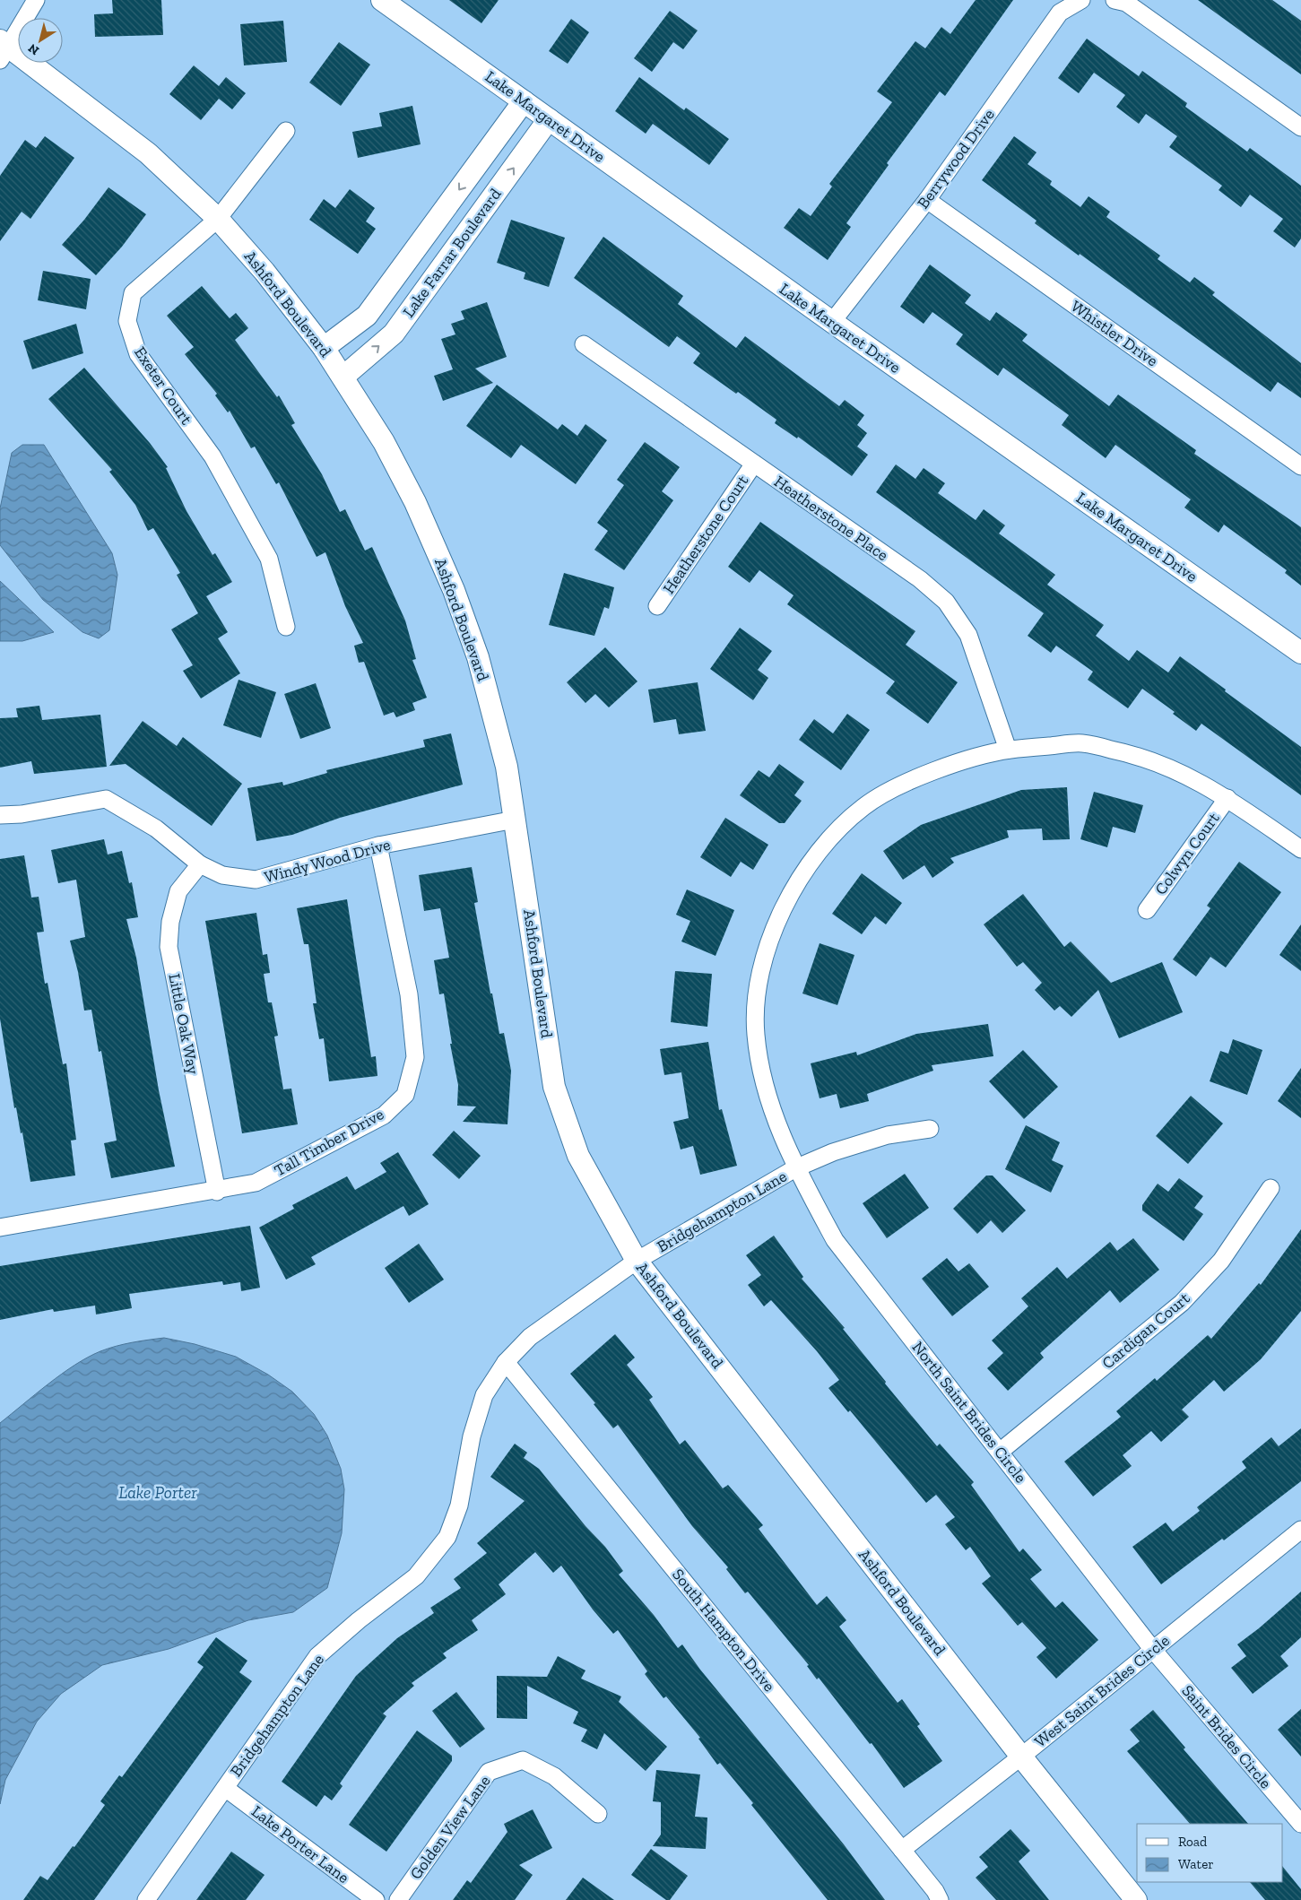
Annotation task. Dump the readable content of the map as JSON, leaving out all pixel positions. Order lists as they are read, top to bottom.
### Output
{
  "streets": {
    "street": [
      "Lake Margaret Drive",
      "Berrywood Drive",
      "Lake Farrar Boulevard",
      "Ashford Boulevard",
      "Whistler Drive",
      "Exeter Court",
      "Heatherstone Place",
      "Heatherstone Court",
      "Colwyn Court",
      "Windy Wood Drive",
      "Little Oak Way",
      "Tall Timber Drive",
      "Bridgehampton Lane",
      "Cardigan Court",
      "North Saint Brides Circle",
      "South Hampton Drive",
      "West Saint Brides Circle",
      "Saint Brides Circle",
      "Golden View Lane",
      "Lake Porter Lane"
    ]
  },
  "crossings": [
    ["Lake Margaret Drive", "Berrywood Drive"],
    ["Lake Margaret Drive", "Lake Farrar Boulevard"],
    ["Berrywood Drive", "Whistler Drive"],
    ["Lake Farrar Boulevard", "Ashford Boulevard"],
    ["Ashford Boulevard", "Exeter Court"],
    ["Ashford Boulevard", "Windy Wood Drive"],
    ["Ashford Boulevard", "Bridgehampton Lane"],
    ["Ashford Boulevard", "West Saint Brides Circle"],
    ["Heatherstone Place", "Heatherstone Court"],
    ["Heatherstone Place", "North Saint Brides Circle"],
    ["Colwyn Court", "North Saint Brides Circle"],
    ["Windy Wood Drive", "Little Oak Way"],
    ["Windy Wood Drive", "Tall Timber Drive"],
    ["Little Oak Way", "Tall Timber Drive"],
    ["Bridgehampton Lane", "North Saint Brides Circle"],
    ["Bridgehampton Lane", "South Hampton Drive"],
    ["Bridgehampton Lane", "Lake Porter Lane"],
    ["Cardigan Court", "North Saint Brides Circle"],
    ["North Saint Brides Circle", "West Saint Brides Circle"],
    ["North Saint Brides Circle", "Saint Brides Circle"],
    ["South Hampton Drive", "West Saint Brides Circle"],
    ["West Saint Brides Circle", "Saint Brides Circle"]
  ],
  "water": ["Lake Porter"],
  "legend": ["Road", "Water"],
  "north": "bottom left"
}
